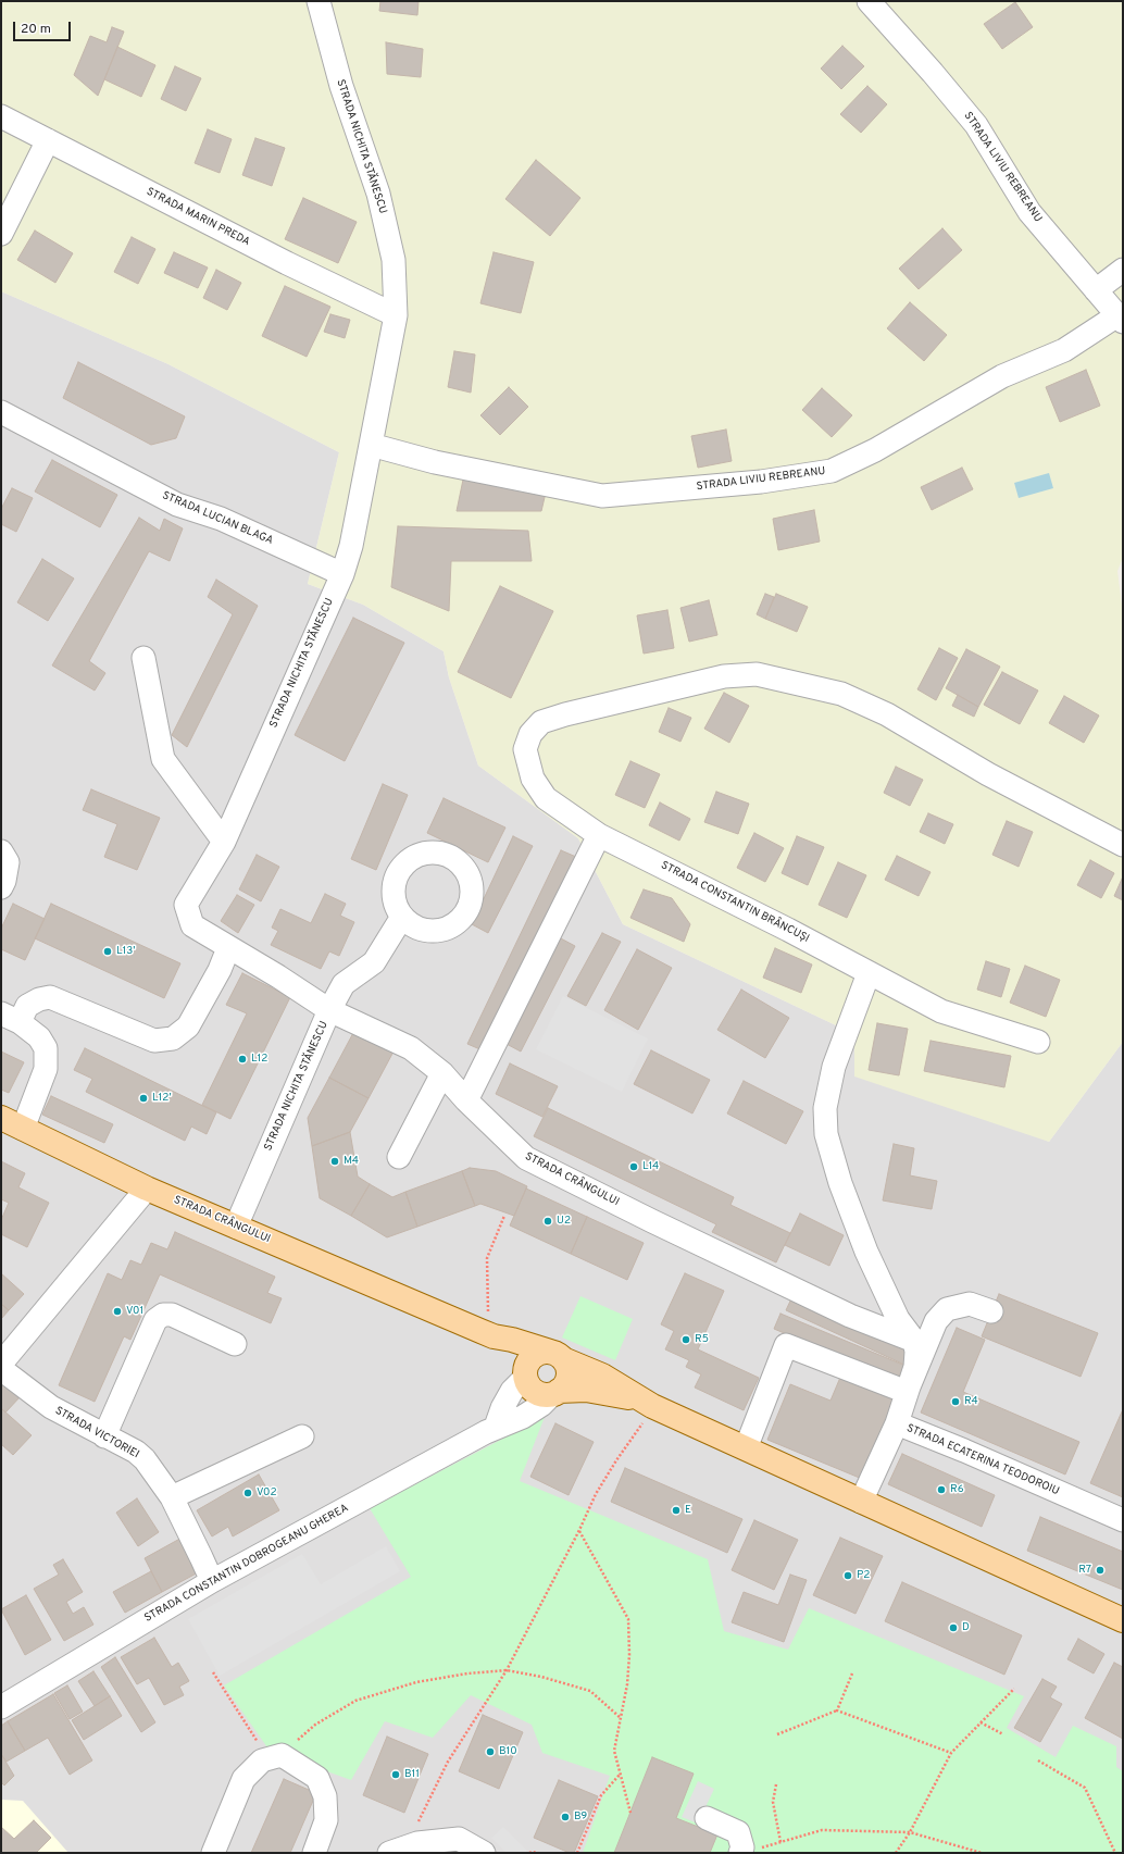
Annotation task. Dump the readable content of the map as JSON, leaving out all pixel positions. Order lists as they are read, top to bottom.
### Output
{
  "streets": {
    "main road": ["STRADA CRÂNGULUI"],
    "street": [
      "STRADA NICHITA STĂNESCU",
      "STRADA LIVIU REBREANU",
      "STRADA MARIN PREDA",
      "STRADA LUCIAN BLAGA",
      "STRADA CONSTANTIN BRÂNCUȘI",
      "STRADA VICTORIEI",
      "STRADA ECATERINA TEODOROIU",
      "STRADA CONSTANTIN DOBROGEANU GHEREA"
    ]
  },
  "crossings": [
    ["STRADA NICHITA STĂNESCU", "STRADA LIVIU REBREANU"],
    ["STRADA NICHITA STĂNESCU", "STRADA MARIN PREDA"],
    ["STRADA NICHITA STĂNESCU", "STRADA LUCIAN BLAGA"],
    ["STRADA NICHITA STĂNESCU", "STRADA CRÂNGULUI"],
    ["STRADA CRÂNGULUI", "STRADA CONSTANTIN DOBROGEANU GHEREA"],
    ["STRADA VICTORIEI", "STRADA CONSTANTIN DOBROGEANU GHEREA"]
  ],
  "places": [
    "L13'",
    "L12",
    "L12'",
    "M4",
    "L14",
    "U2",
    "V01",
    "R5",
    "R4",
    "R6",
    "V02",
    "E",
    "R7",
    "P2",
    "D",
    "B10",
    "B11",
    "B9"
  ],
  "scale_bar": "20 m"
}
